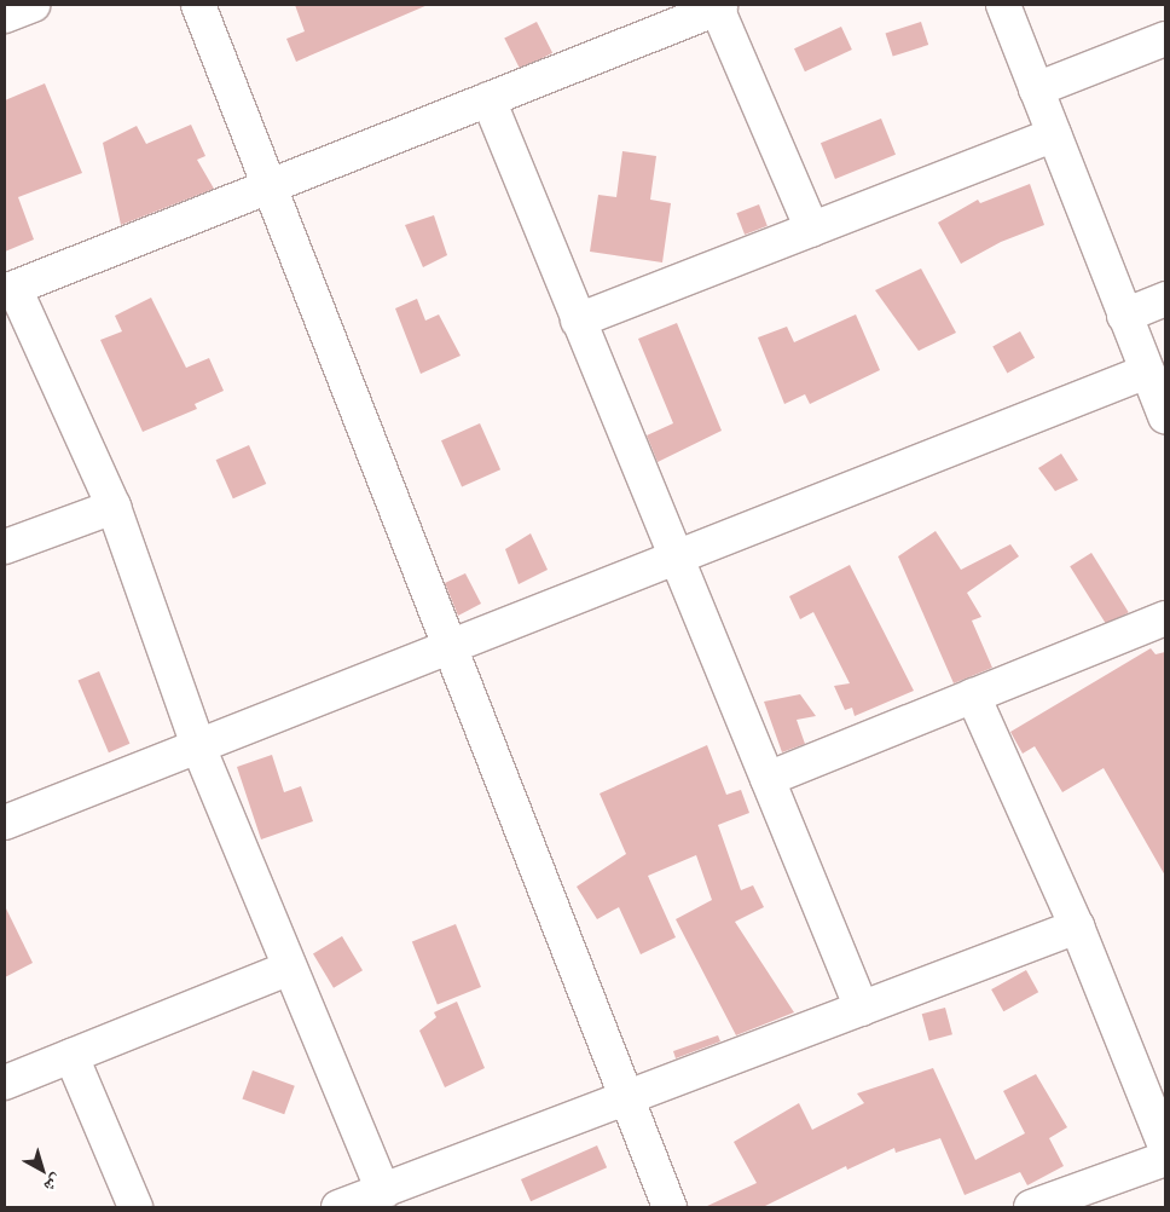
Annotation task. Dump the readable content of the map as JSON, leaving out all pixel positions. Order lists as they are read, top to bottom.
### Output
{
  "north": "bottom right"
}
